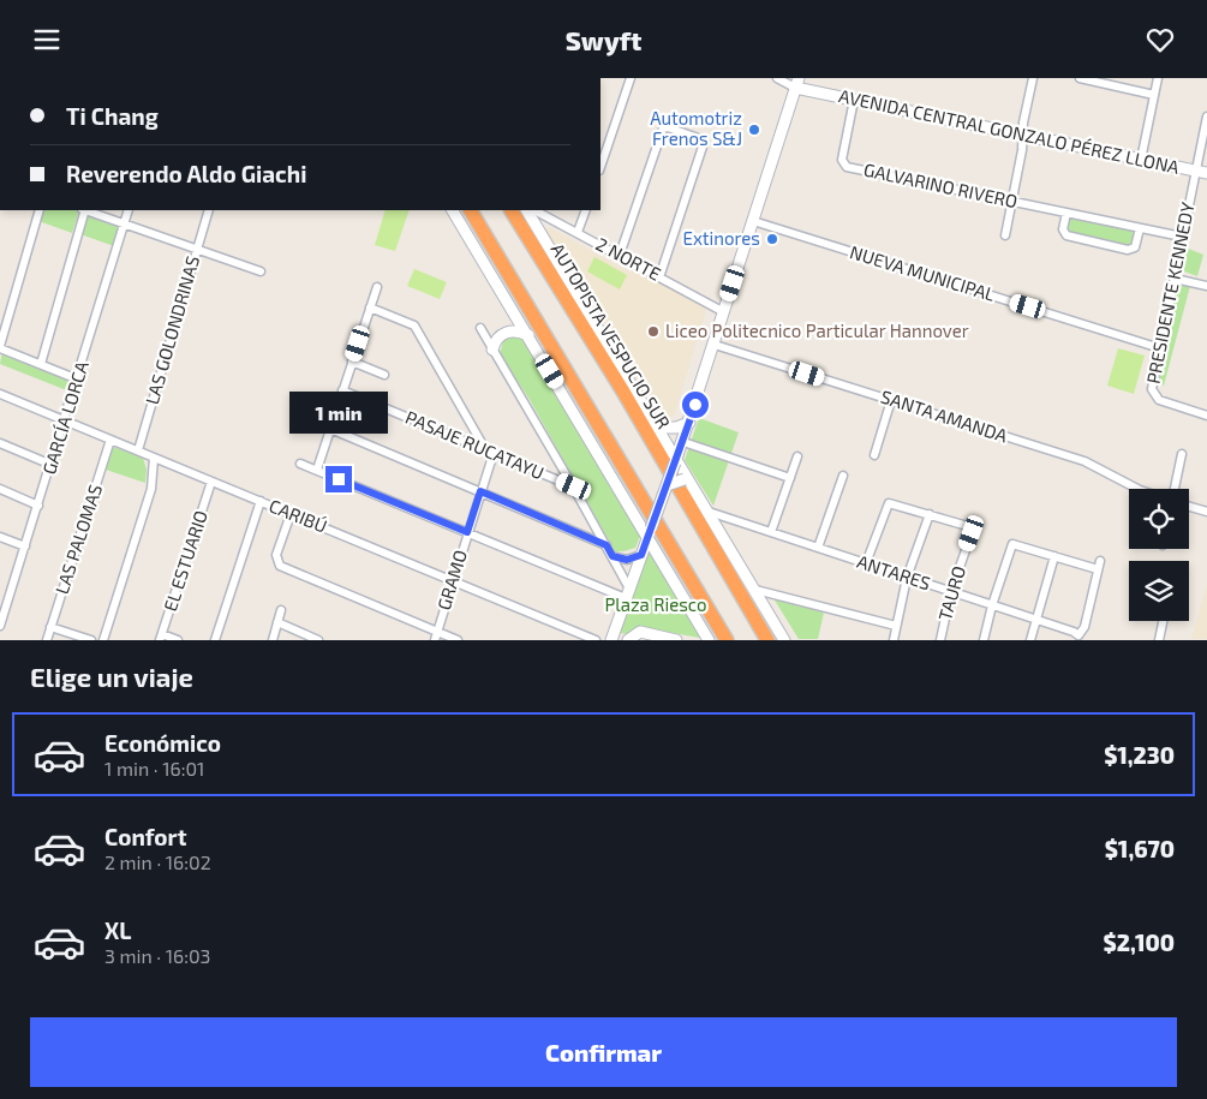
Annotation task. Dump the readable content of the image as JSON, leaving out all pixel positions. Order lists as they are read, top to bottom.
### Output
{
  "streets": {
    "highway": ["AUTOPISTA VESPUCIO SUR"],
    "main road": ["AVENIDA CENTRAL GONZALO PÉREZ LLONA"],
    "street": [
      "GALVARINO RIVERO",
      "2 NORTE",
      "NUEVA MUNICIPAL",
      "PRESIDENTE KENNEDY",
      "LAS GOLONDRINAS",
      "SANTA AMANDA",
      "GARCÍA LORCA",
      "PASAJE RUCATAYU",
      "CARIBÚ",
      "LAS PALOMAS",
      "EL ESTUARIO",
      "ANTARES",
      "GRAMO",
      "TAURO"
    ]
  },
  "crossings": [
    ["AVENIDA CENTRAL GONZALO PÉREZ LLONA", "GALVARINO RIVERO"],
    ["AVENIDA CENTRAL GONZALO PÉREZ LLONA", "PRESIDENTE KENNEDY"],
    ["GALVARINO RIVERO", "PRESIDENTE KENNEDY"],
    ["NUEVA MUNICIPAL", "PRESIDENTE KENNEDY"],
    ["LAS GOLONDRINAS", "CARIBÚ"],
    ["GARCÍA LORCA", "CARIBÚ"],
    ["PASAJE RUCATAYU", "GRAMO"],
    ["CARIBÚ", "LAS PALOMAS"],
    ["CARIBÚ", "EL ESTUARIO"],
    ["CARIBÚ", "GRAMO"],
    ["ANTARES", "TAURO"]
  ],
  "parks": ["Plaza Riesco"],
  "places": ["Automotriz Frenos S&J", "Extinores", "Liceo Politecnico Particular Hannover"],
  "page": {
    "header": "Swyft",
    "banner": ["Ti Chang", "Reverendo Aldo Giachi"],
    "bubble": "1 min",
    "heading": "Elige un viaje",
    "list": [
      {
        "name": "Económico",
        "note": "1 min · 16:01",
        "value": "$1,230"
      },
      {
        "name": "Confort",
        "note": "2 min · 16:02",
        "value": "$1,670"
      },
      {
        "name": "XL",
        "note": "3 min · 16:03",
        "value": "$2,100"
      }
    ],
    "buttons": "Confirmar"
  }
}
